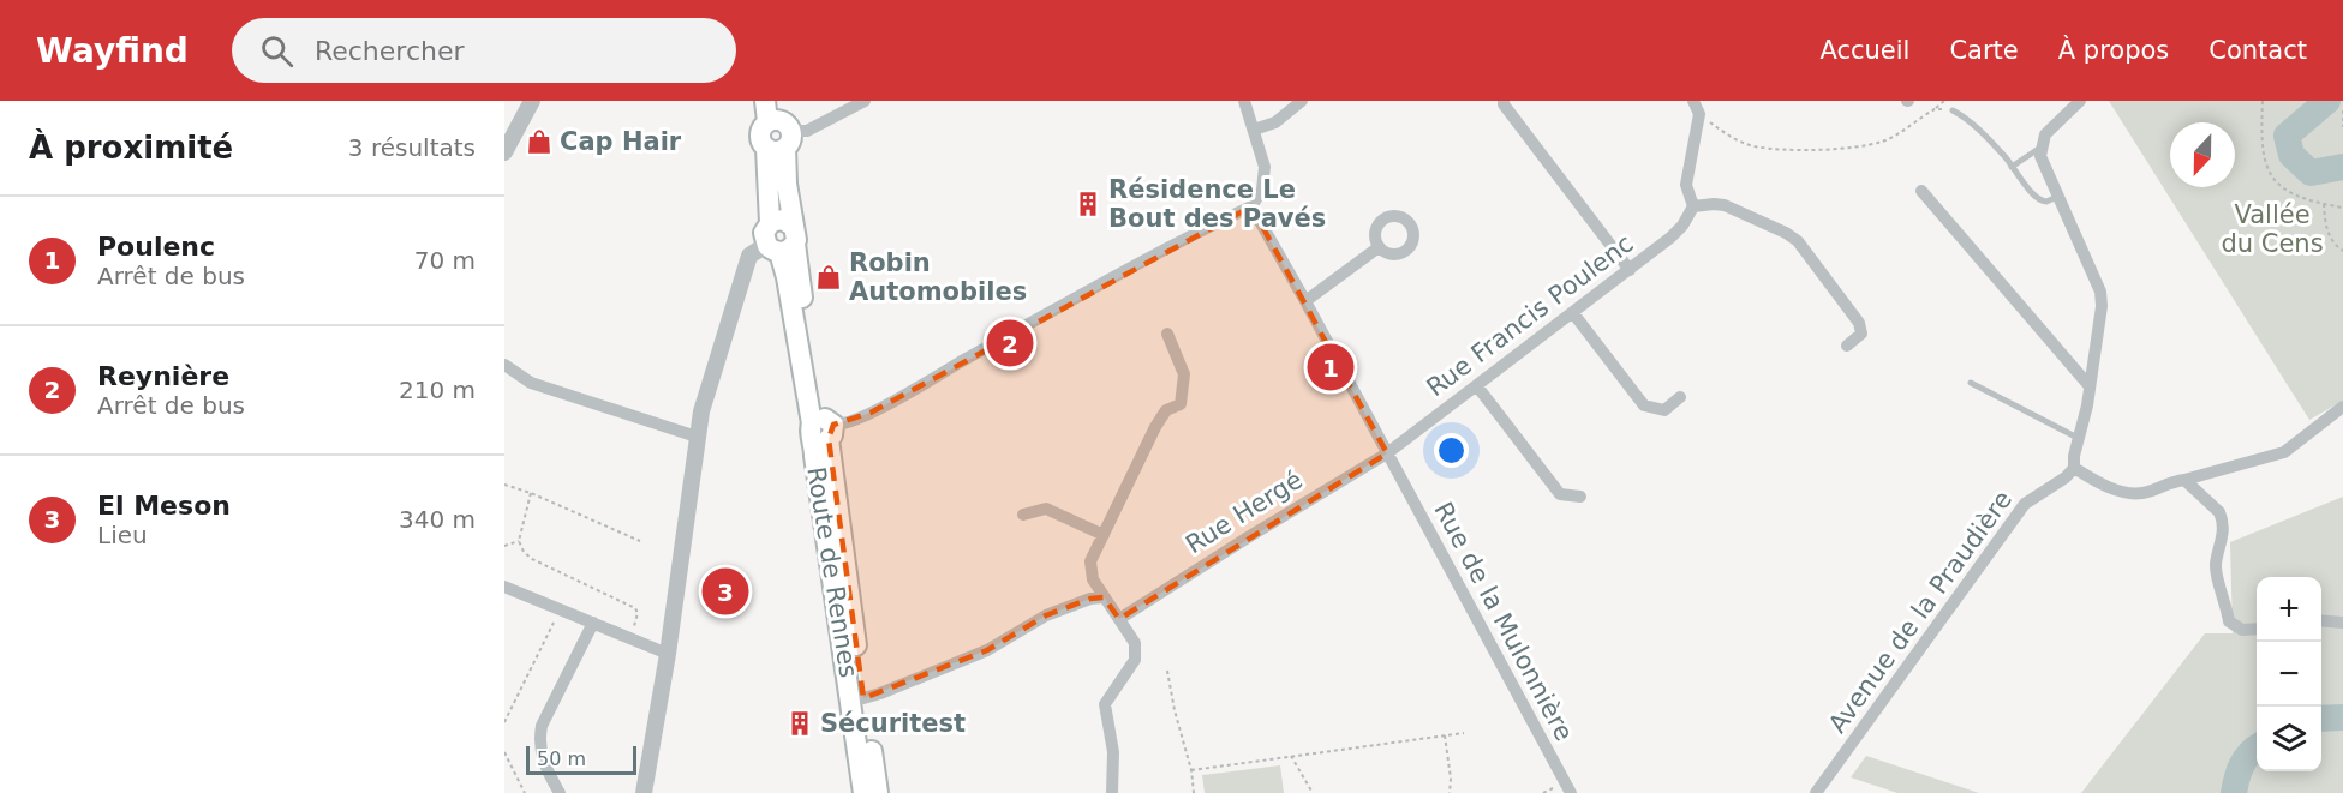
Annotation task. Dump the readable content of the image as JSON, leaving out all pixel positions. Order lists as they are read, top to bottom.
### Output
{
  "streets": {
    "main road": ["Route de Rennes"],
    "street": [
      "Rue Francis Poulenc",
      "Rue Hergé",
      "Avenue de la Praudière",
      "Rue de la Mulonnière"
    ]
  },
  "crossings": [
    ["Rue Francis Poulenc", "Rue Hergé"],
    ["Rue Francis Poulenc", "Rue de la Mulonnière"],
    ["Rue Hergé", "Rue de la Mulonnière"]
  ],
  "parks": ["Vallée du Cens"],
  "places": {
    "shop": ["Cap Hair", "Robin Automobiles"],
    "building": ["Résidence Le Bout des Pavés", "Sécuritest"]
  },
  "scale_bar": "50 m",
  "north": "bottom",
  "page": {
    "header": "Wayfind",
    "search": "Rechercher",
    "nav": [
      "Accueil",
      "Carte",
      "À propos",
      "Contact"
    ],
    "heading": ["À proximité", "3 résultats"],
    "list": [
      {
        "mark": "1",
        "name": "Poulenc",
        "note": "Arrêt de bus",
        "value": "70 m"
      },
      {
        "mark": "2",
        "name": "Reynière",
        "note": "Arrêt de bus",
        "value": "210 m"
      },
      {
        "mark": "3",
        "name": "El Meson",
        "note": "Lieu",
        "value": "340 m"
      }
    ],
    "pins": ["2", "1", "3"],
    "map_buttons": ["+", "−"],
    "scale": "50 m"
  }
}
